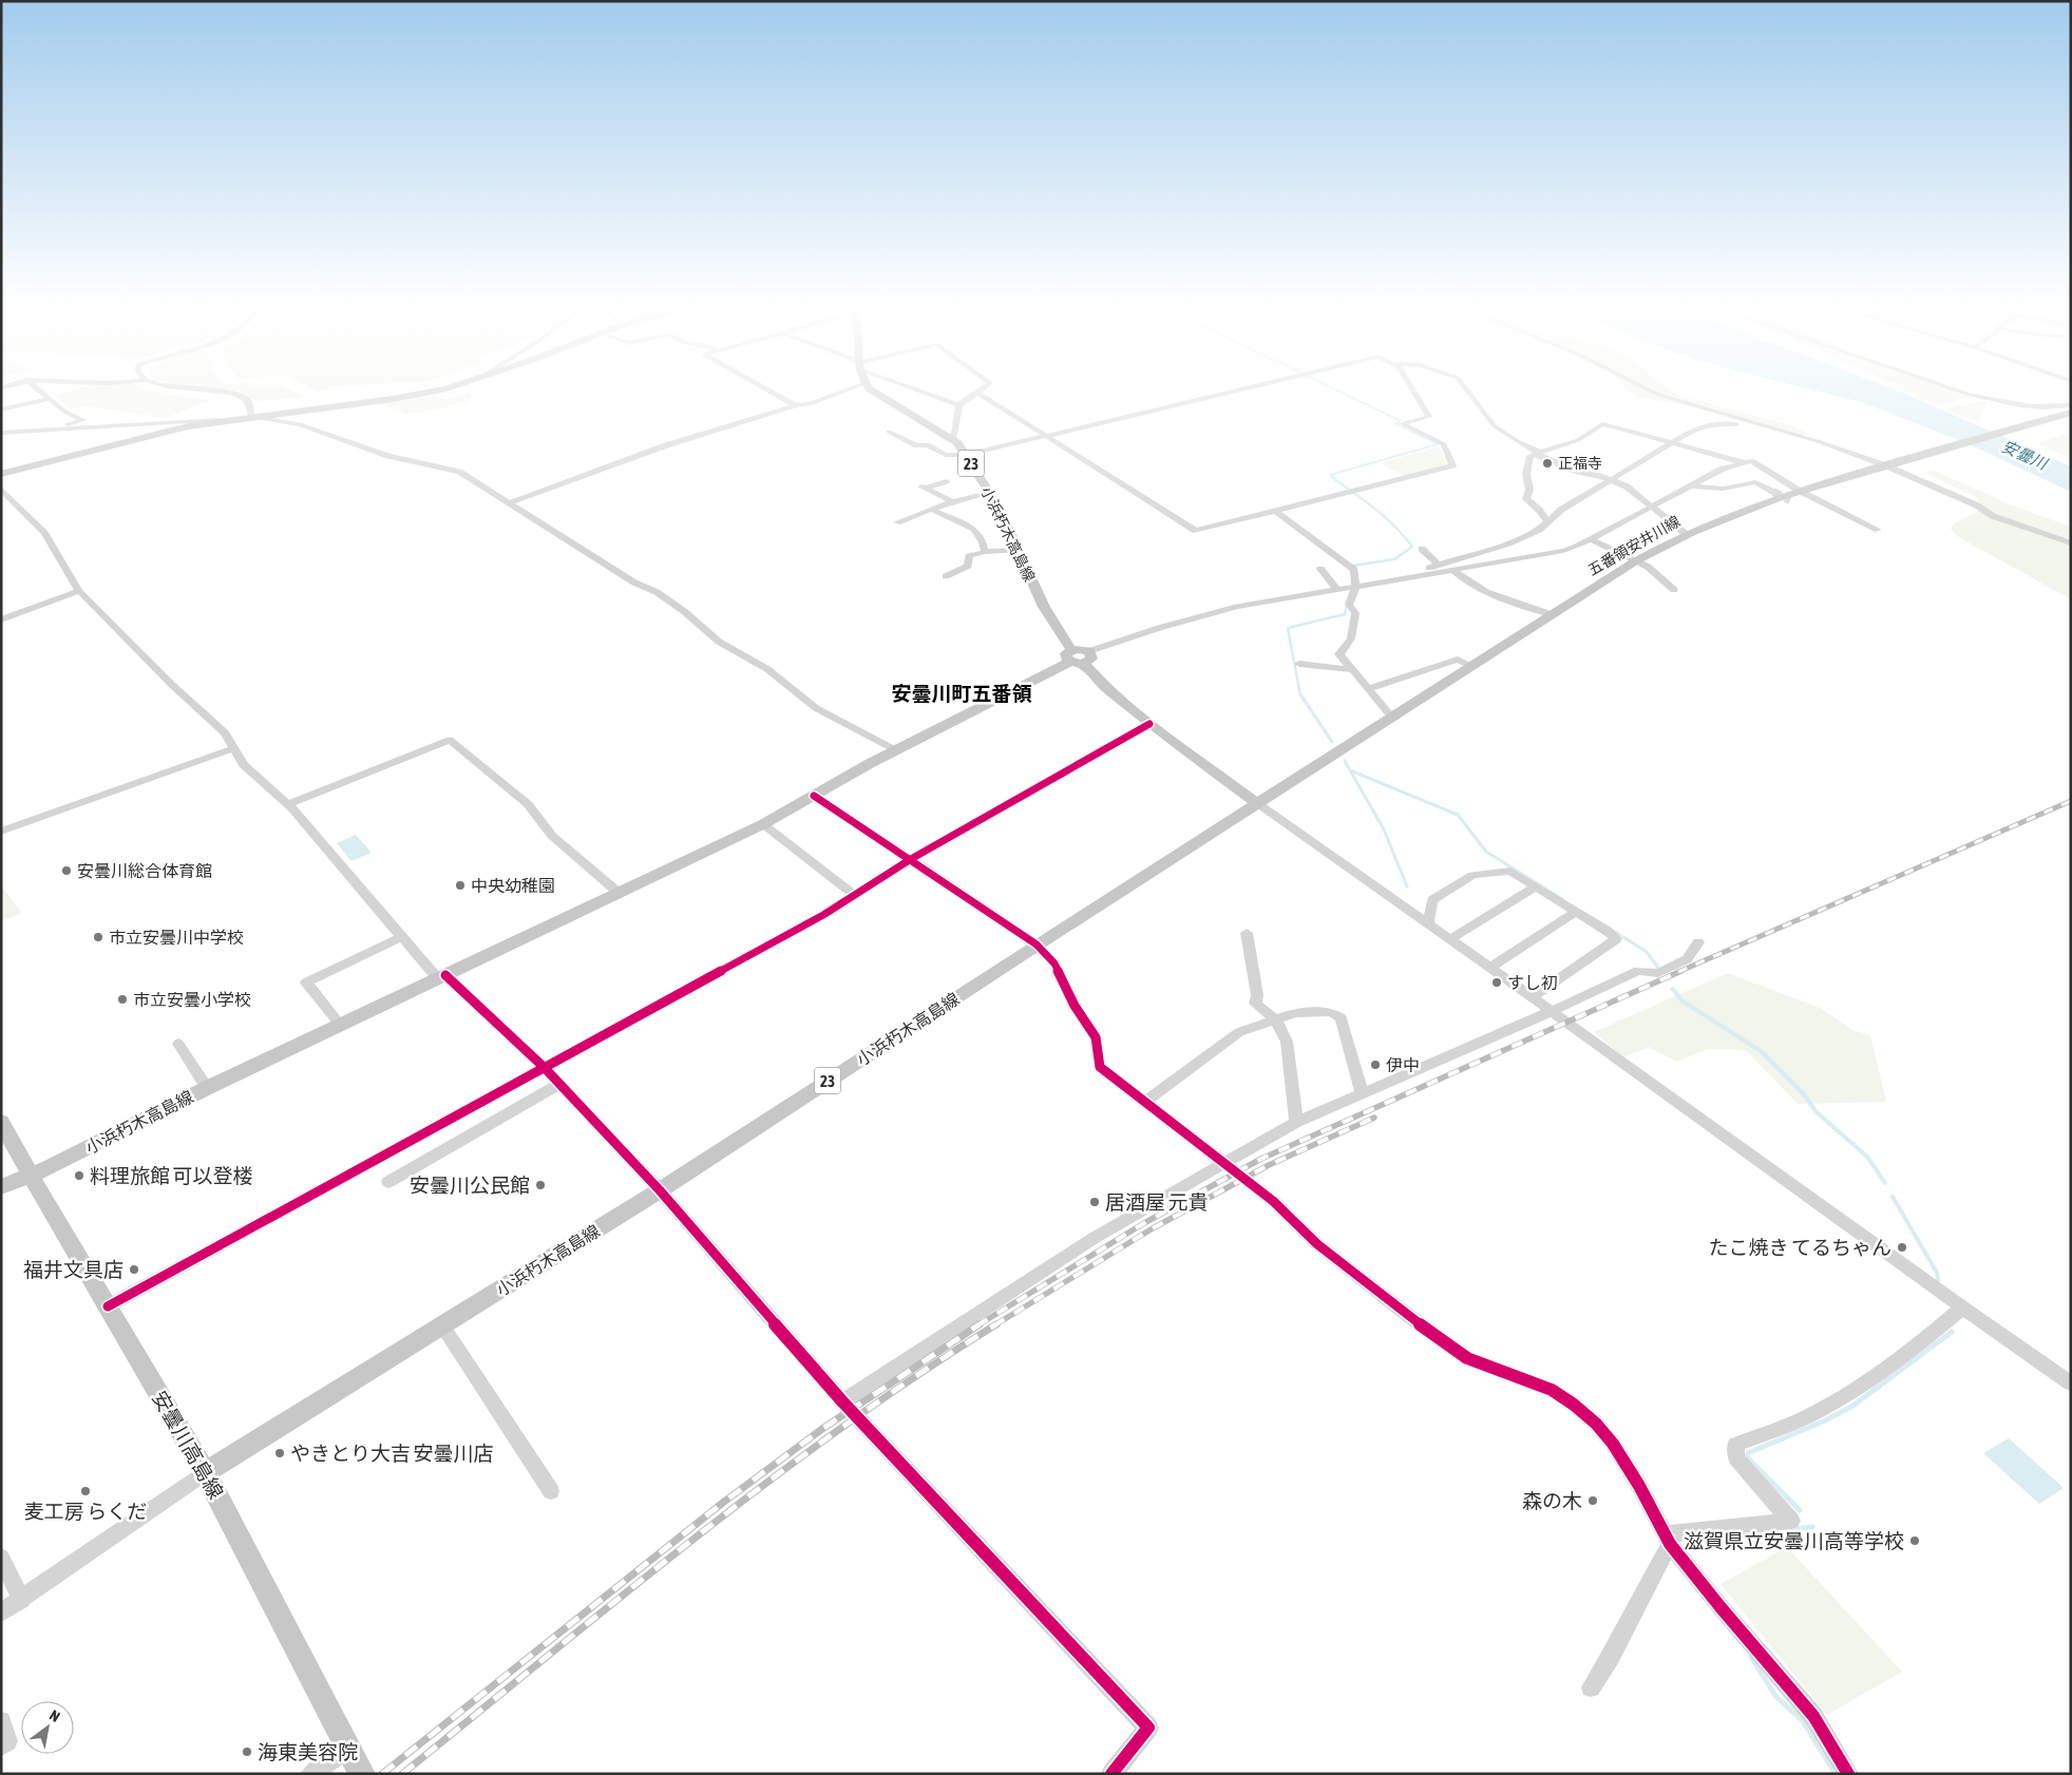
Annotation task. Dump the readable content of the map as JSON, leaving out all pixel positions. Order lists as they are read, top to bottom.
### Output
{
  "streets": {
    "main road": [
      "23",
      "小浜朽木高島線",
      "五番領安井川線",
      "安曇川高島線"
    ]
  },
  "crossings": [
    ["小浜朽木高島線", "五番領安井川線"],
    ["小浜朽木高島線", "安曇川高島線"]
  ],
  "districts": ["安曇川町五番領"],
  "water": ["安曇川"],
  "places": [
    "正福寺",
    "安曇川総合体育館",
    "中央幼稚園",
    "市立安曇川中学校",
    "すし初",
    "市立安曇小学校",
    "伊中",
    "料理旅館 可以登楼",
    "安曇川公民館",
    "居酒屋 元貴",
    "たこ焼き てるちゃん",
    "福井文具店",
    "やきとり大吉 安曇川店",
    "麦工房 らくだ",
    "森の木",
    "滋賀県立安曇川高等学校",
    "海東美容院"
  ],
  "north": "top right"
}
